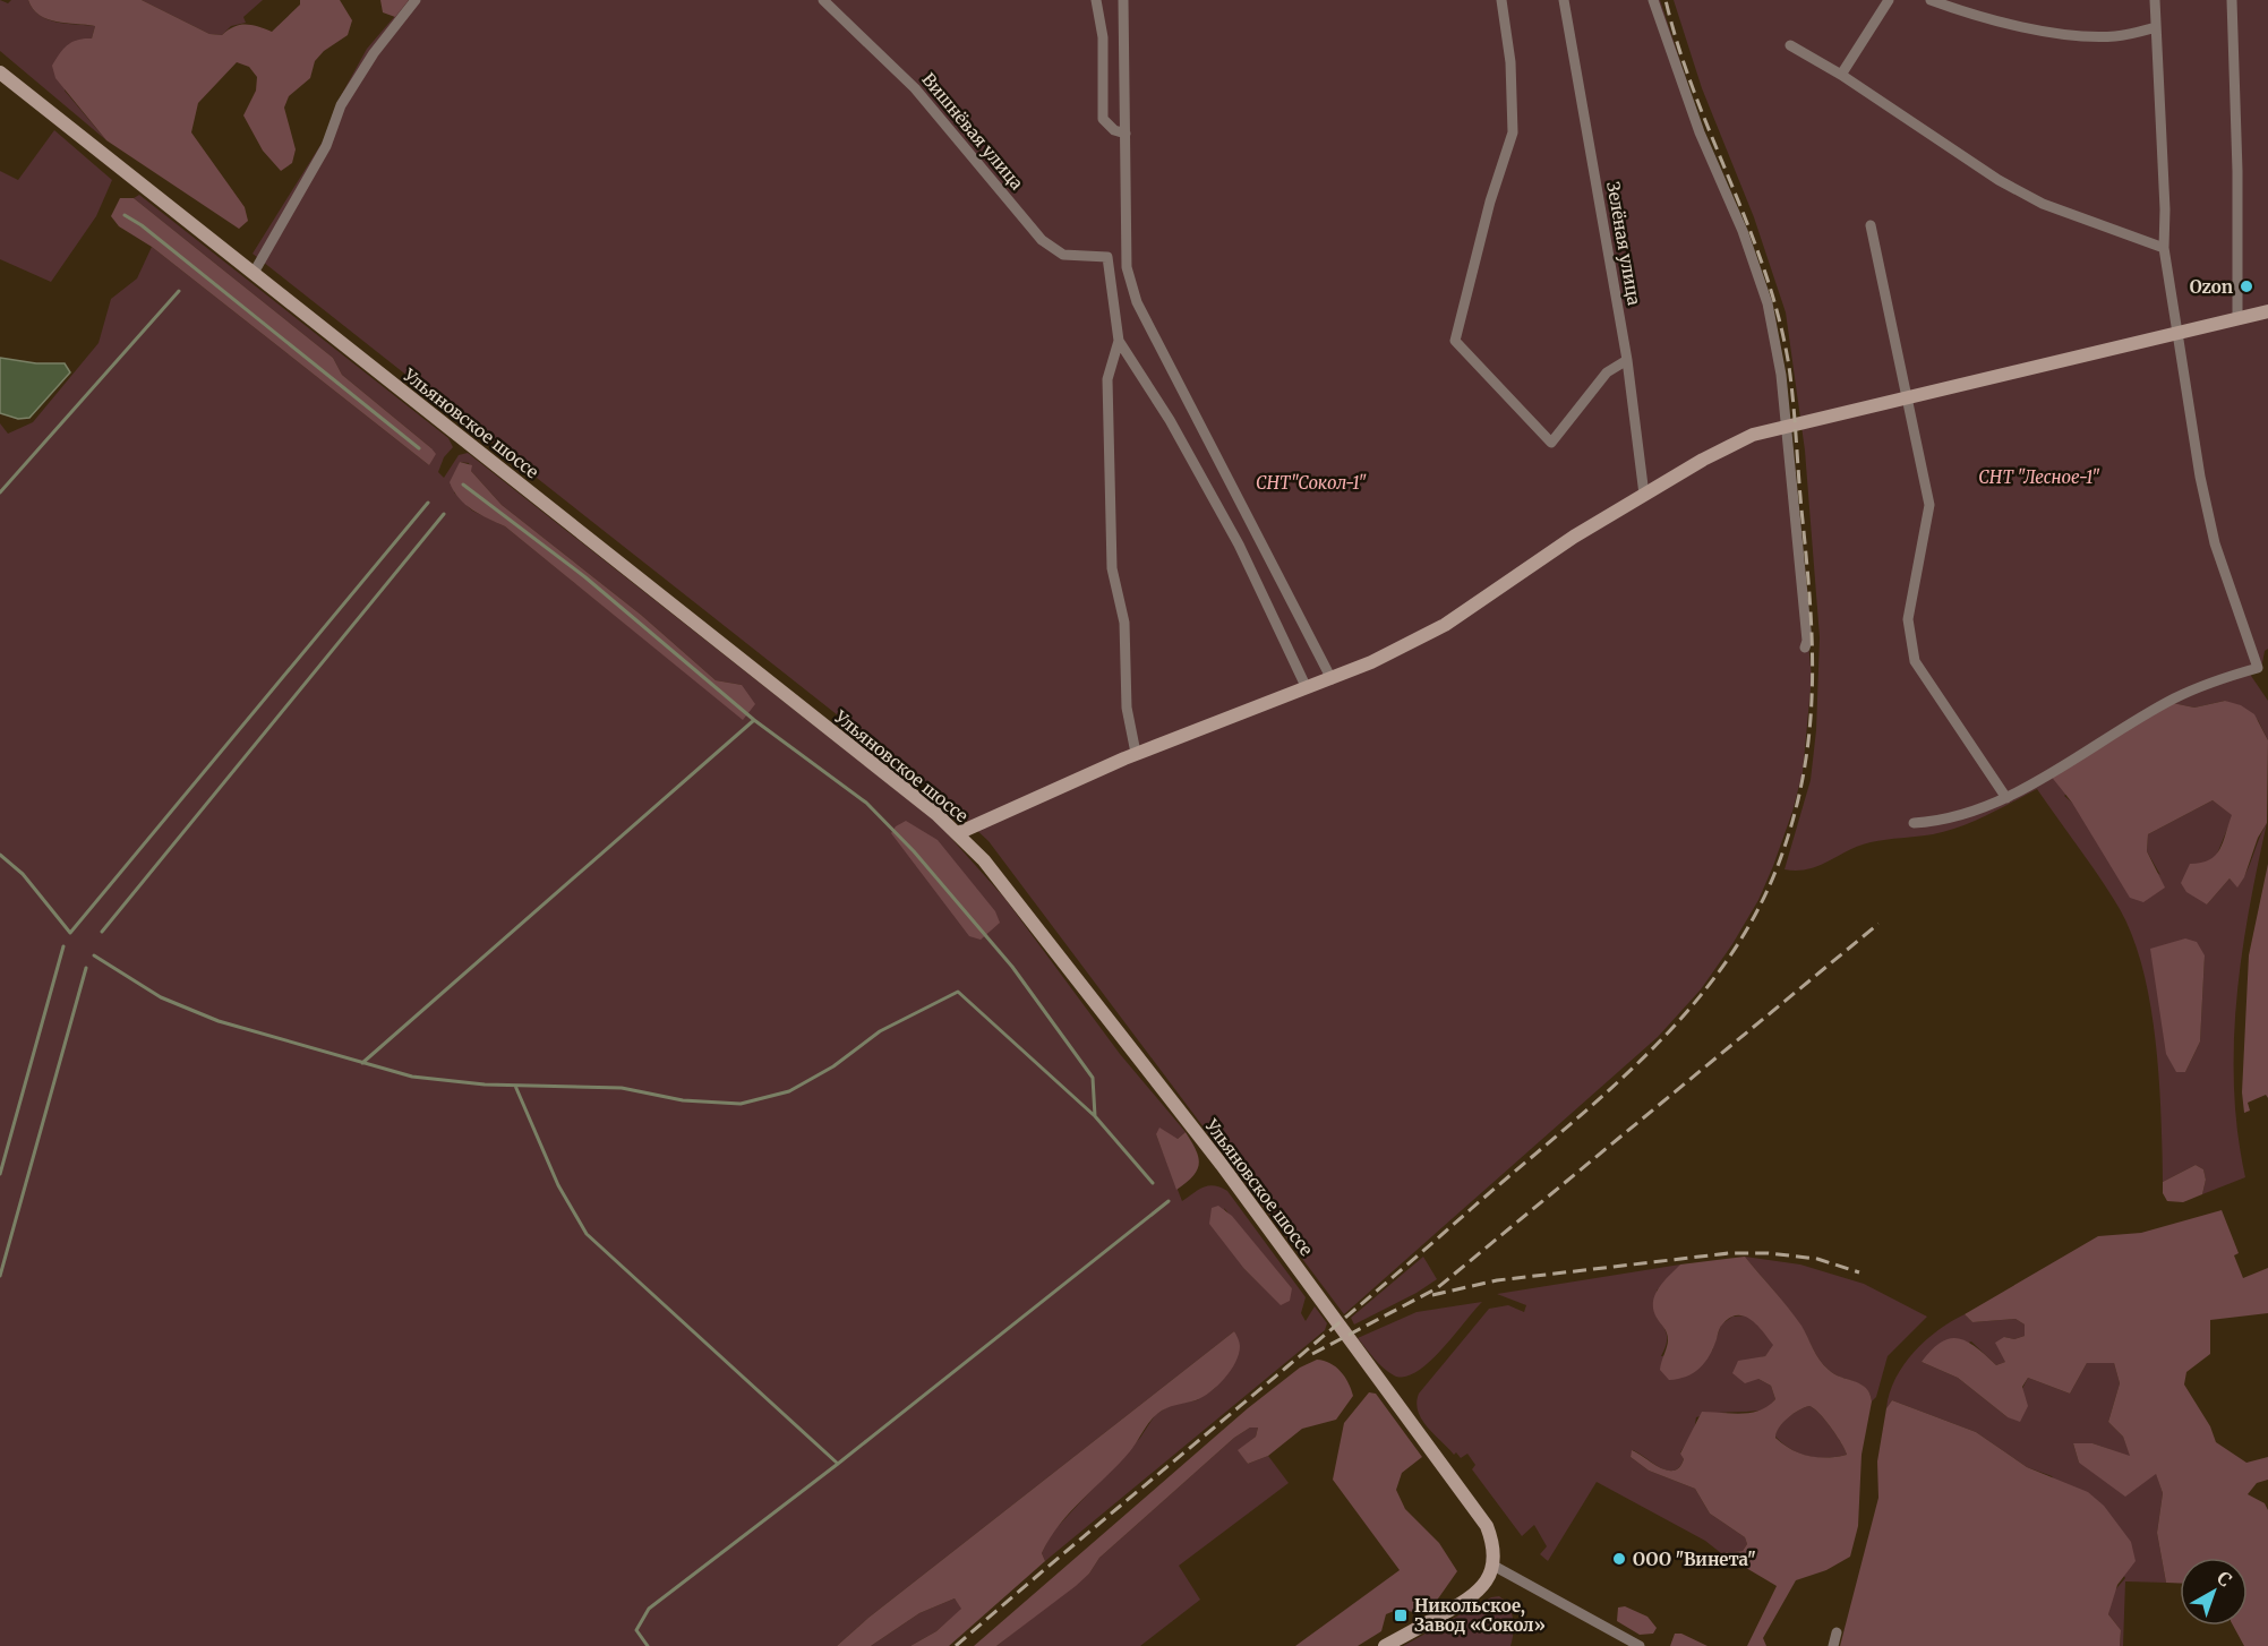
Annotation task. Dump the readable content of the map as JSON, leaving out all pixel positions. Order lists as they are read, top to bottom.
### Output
{
  "streets": {
    "main road": ["Ульяновское шоссе"],
    "street": ["Вишнёвая улица", "Зелёная улица"]
  },
  "parks": ["СНТ \"Лесное-1\"", "СНТ\"Сокол-1\""],
  "places": {
    "other": ["Ozon", "ООО \"Винета\""],
    "transit": ["Никольское, Завод «Сокол»"]
  },
  "north": "top right"
}
